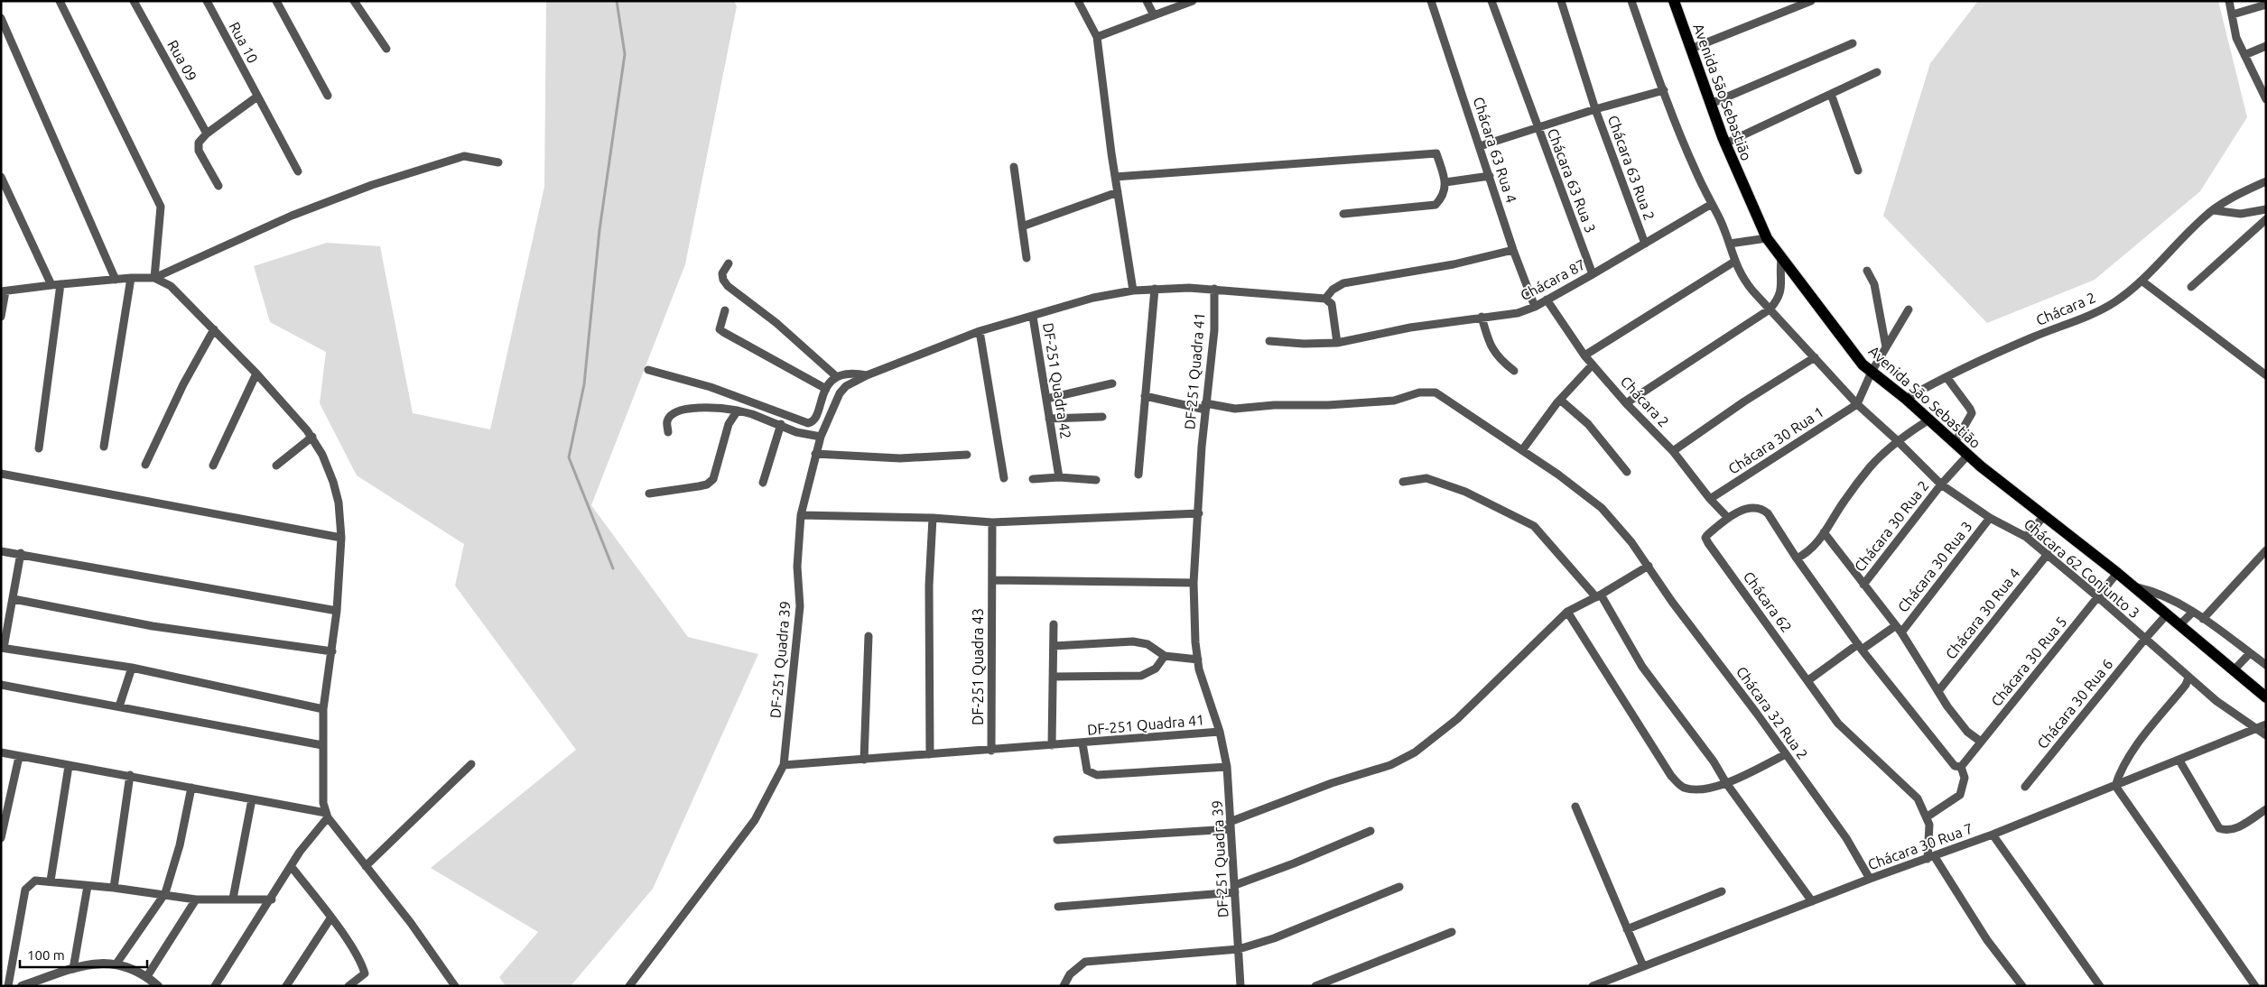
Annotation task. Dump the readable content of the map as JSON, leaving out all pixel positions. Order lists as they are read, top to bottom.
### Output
{
  "streets": {
    "main road": ["Avenida São Sebastião"],
    "street": [
      "Rua 10",
      "Rua 09",
      "Chácara 63 Rua 4",
      "Chácara 63 Rua 2",
      "Chácara 63 Rua 3",
      "Chácara 87",
      "Chácara 2",
      "DF-251 Quadra 41",
      "DF-251 Quadra 42",
      "Chácara 30 Rua 1",
      "Chácara 30 Rua 2",
      "Chácara 30 Rua 3",
      "Chácara 62 Conjunto 3",
      "Chácara 62",
      "Chácara 30 Rua 4",
      "DF-251 Quadra 39",
      "Chácara 30 Rua 5",
      "DF-251 Quadra 43",
      "Chácara 30 Rua 6",
      "Chácara 32 Rua 2",
      "Chácara 30 Rua 7"
    ]
  },
  "crossings": [
    ["Avenida São Sebastião", "Chácara 2"],
    ["Avenida São Sebastião", "Chácara 30 Rua 2"],
    ["Avenida São Sebastião", "Chácara 30 Rua 5"],
    ["Avenida São Sebastião", "Chácara 30 Rua 6"],
    ["Chácara 63 Rua 4", "Chácara 63 Rua 3"],
    ["Chácara 63 Rua 4", "Chácara 87"],
    ["Chácara 63 Rua 2", "Chácara 63 Rua 3"],
    ["Chácara 63 Rua 2", "Chácara 87"],
    ["Chácara 63 Rua 3", "Chácara 87"],
    ["Chácara 87", "Chácara 2"],
    ["Chácara 87", "Chácara 62 Conjunto 3"],
    ["Chácara 2", "Chácara 30 Rua 1"],
    ["Chácara 2", "Chácara 62"],
    ["DF-251 Quadra 41", "DF-251 Quadra 39"],
    ["DF-251 Quadra 41", "DF-251 Quadra 43"],
    ["DF-251 Quadra 41", "Chácara 32 Rua 2"],
    ["DF-251 Quadra 42", "DF-251 Quadra 39"],
    ["Chácara 30 Rua 1", "Chácara 62 Conjunto 3"],
    ["Chácara 30 Rua 2", "Chácara 62 Conjunto 3"],
    ["Chácara 30 Rua 3", "Chácara 62 Conjunto 3"],
    ["Chácara 62 Conjunto 3", "Chácara 30 Rua 4"],
    ["Chácara 62 Conjunto 3", "Chácara 30 Rua 5"],
    ["Chácara 62 Conjunto 3", "Chácara 30 Rua 6"],
    ["Chácara 32 Rua 2", "Chácara 30 Rua 7"]
  ],
  "scale_bar": "100 m"
}
